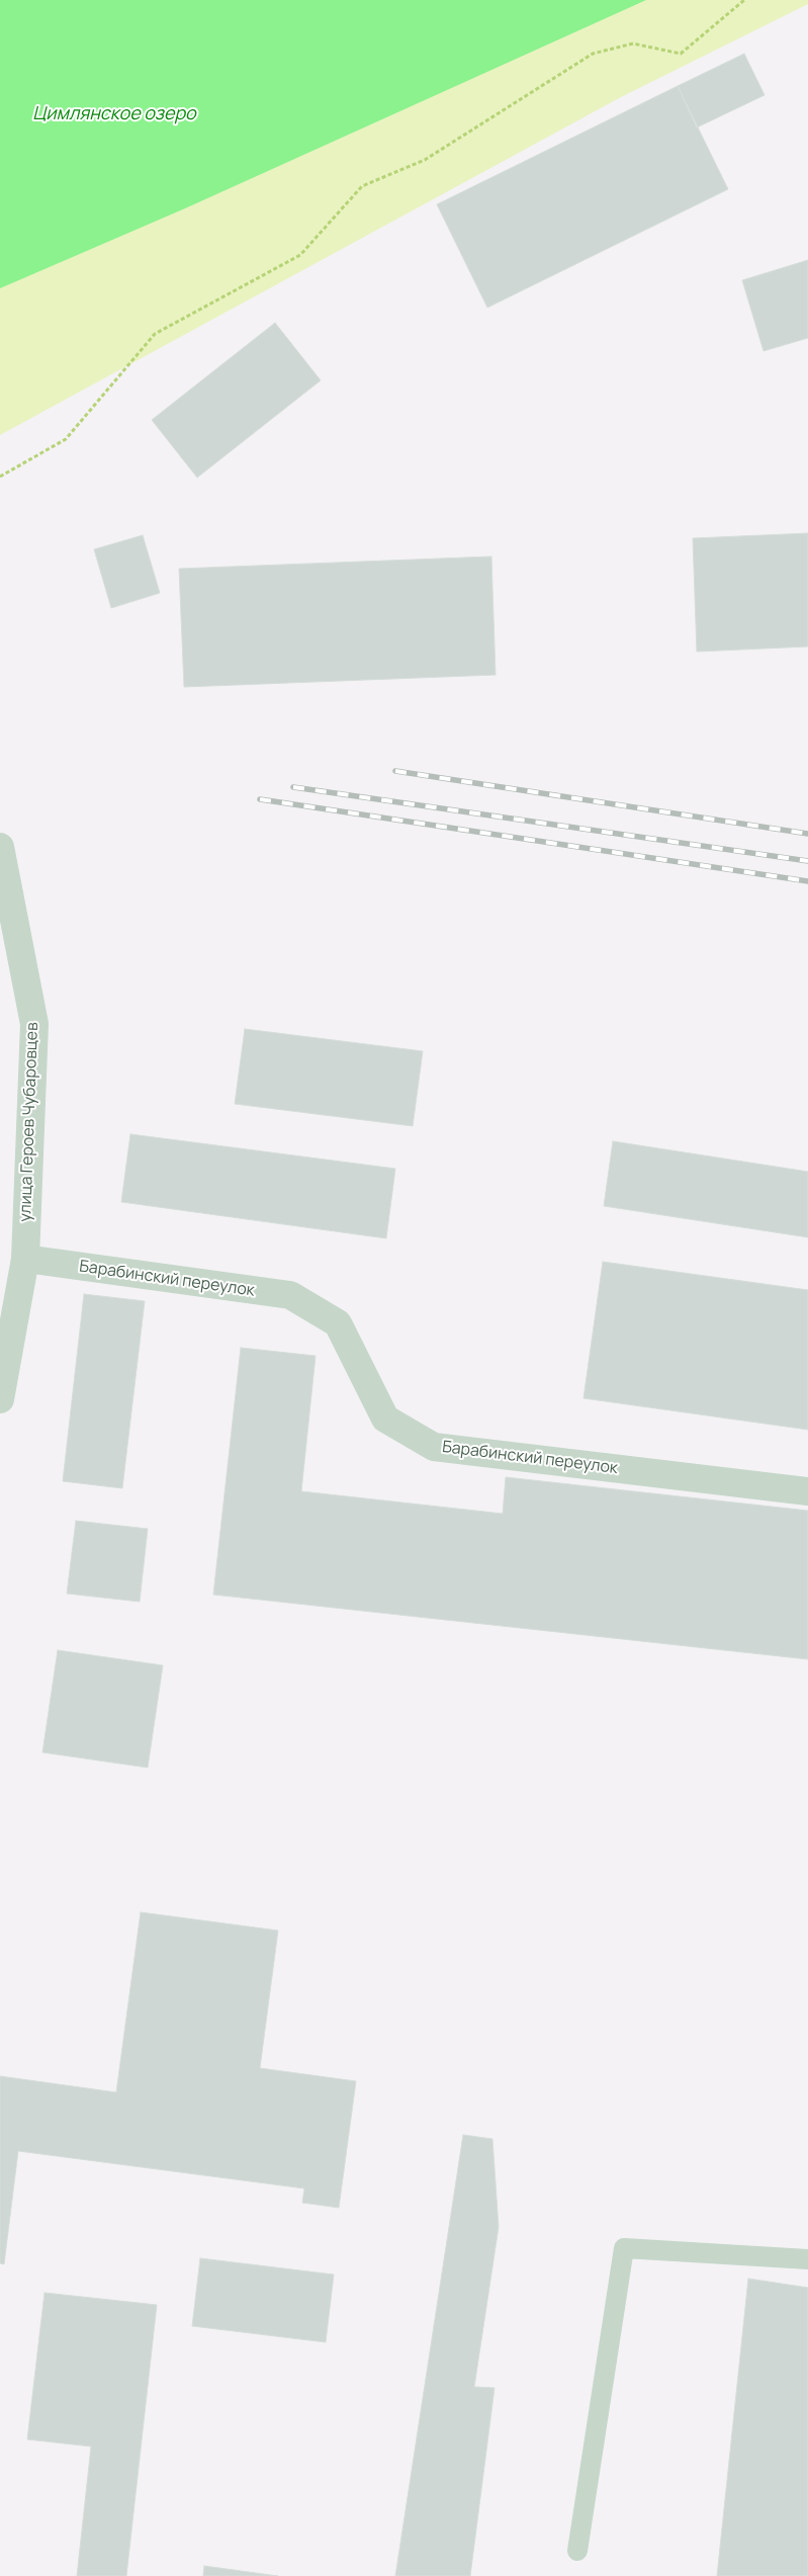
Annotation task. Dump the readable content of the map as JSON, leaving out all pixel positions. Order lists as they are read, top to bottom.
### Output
{
  "streets": {
    "street": ["улица Героев Чубаровцев", "Барабинский переулок"]
  },
  "crossings": [
    ["улица Героев Чубаровцев", "Барабинский переулок"]
  ],
  "water": ["Цимлянское озеро"]
}
